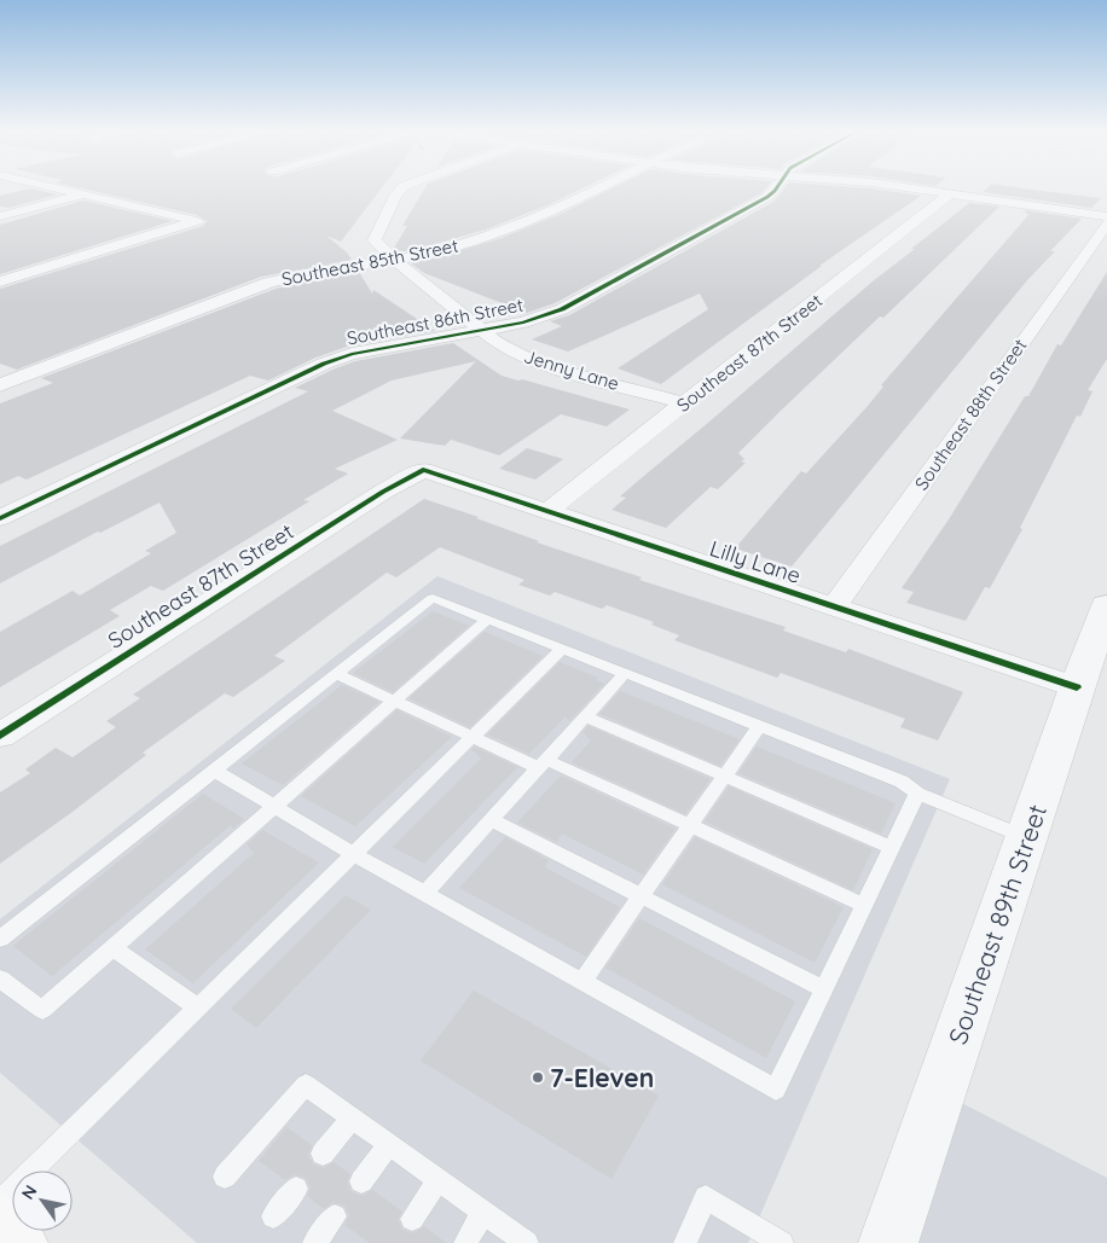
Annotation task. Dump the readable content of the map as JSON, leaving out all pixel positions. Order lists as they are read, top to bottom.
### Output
{
  "streets": {
    "street": [
      "Southeast 85th Street",
      "Southeast 86th Street",
      "Southeast 87th Street",
      "Jenny Lane",
      "Southeast 88th Street",
      "Lilly Lane",
      "Southeast 89th Street"
    ]
  },
  "crossings": [
    ["Southeast 85th Street", "Jenny Lane"],
    ["Southeast 86th Street", "Jenny Lane"],
    ["Southeast 87th Street", "Jenny Lane"],
    ["Southeast 87th Street", "Lilly Lane"],
    ["Southeast 88th Street", "Lilly Lane"],
    ["Lilly Lane", "Southeast 89th Street"]
  ],
  "places": ["7-Eleven"],
  "north": "top left"
}
